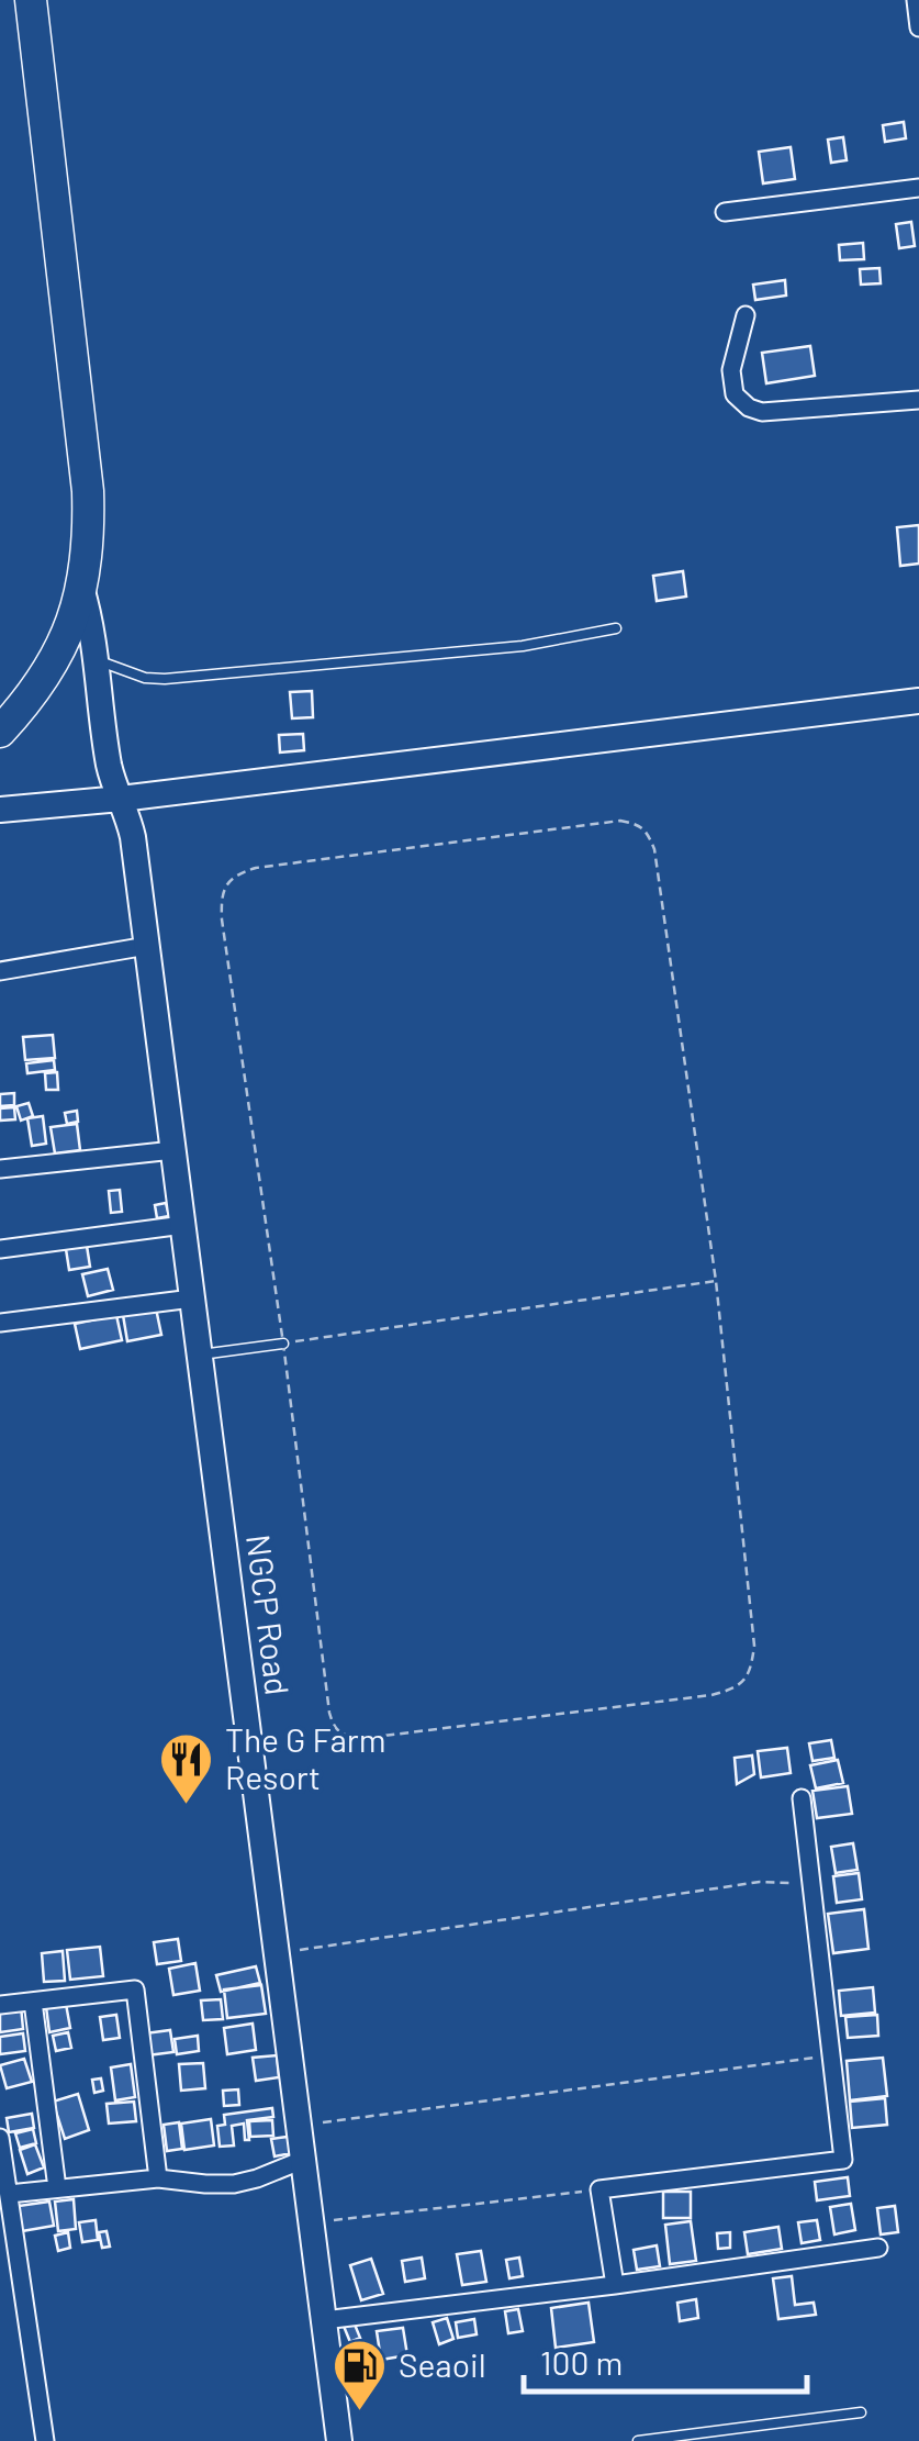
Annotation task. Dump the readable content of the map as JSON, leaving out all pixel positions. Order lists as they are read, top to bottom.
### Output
{
  "streets": {
    "main road": ["NGCP Road"]
  },
  "places": {
    "restaurant": ["The G Farm Resort"],
    "fuel station": ["Seaoil"]
  },
  "scale_bar": "100 m"
}
